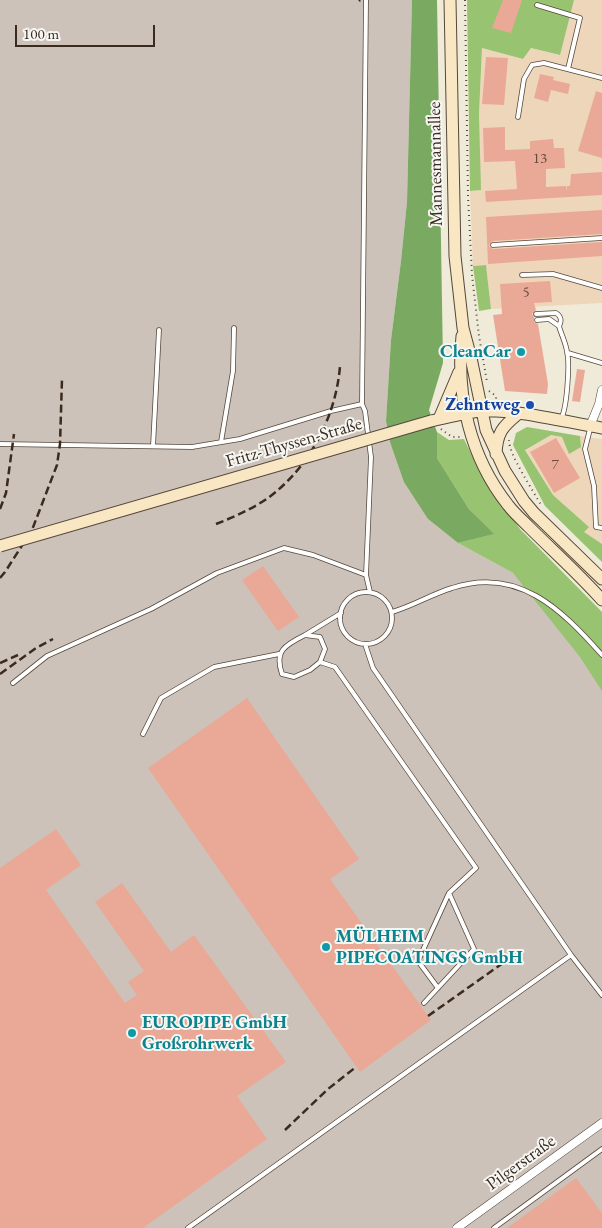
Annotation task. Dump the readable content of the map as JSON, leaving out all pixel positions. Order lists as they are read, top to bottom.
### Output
{
  "streets": {
    "main road": ["Mannesmannallee", "Fritz-Thyssen-Straße"],
    "street": ["Pilgerstraße"]
  },
  "crossings": [
    ["Mannesmannallee", "Fritz-Thyssen-Straße"]
  ],
  "places": [
    "CleanCar",
    "Zehntweg",
    "MÜLHEIM PIPECOATINGS GmbH",
    "EUROPIPE GmbH Großrohrwerk"
  ],
  "house_numbers": ["13", "5", "7"],
  "scale_bar": "100 m"
}
